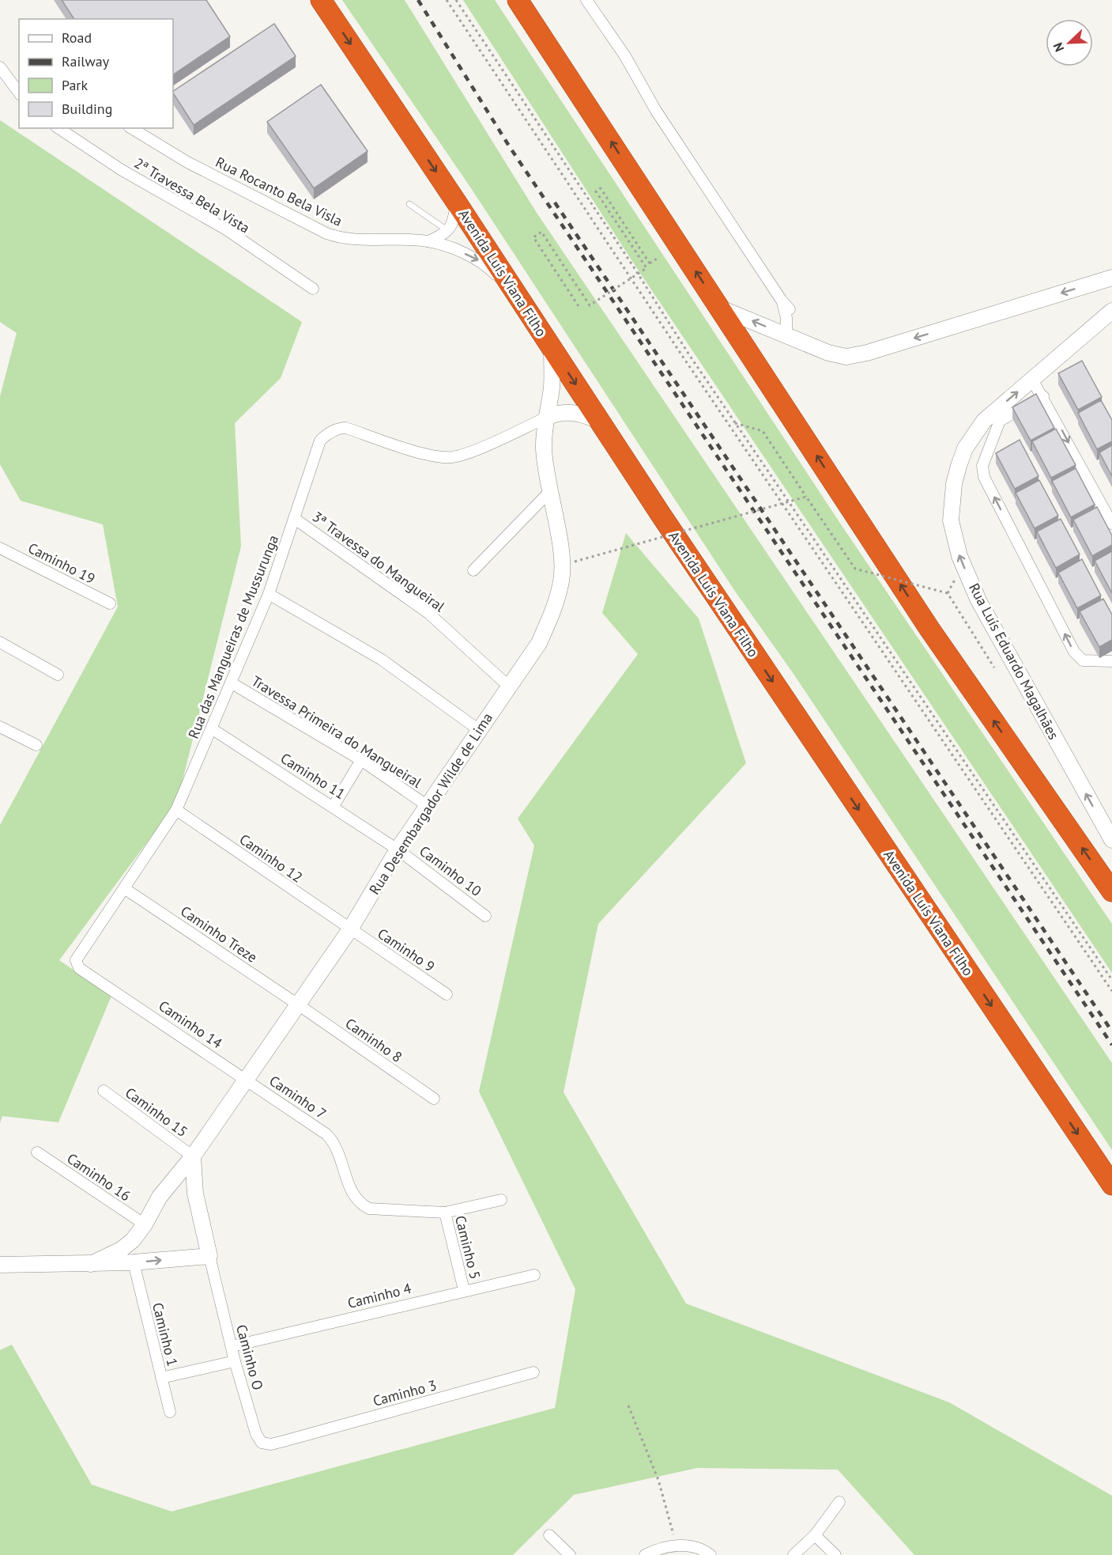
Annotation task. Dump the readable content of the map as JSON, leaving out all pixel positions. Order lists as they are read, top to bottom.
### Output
{
  "streets": {
    "highway": ["Avenida Luís Viana Filho"],
    "main road": ["Rua Luís Eduardo Magalhães", "Rua Desembargador Wilde de Lima"],
    "street": [
      "Rua Rocanto Bela Visla",
      "2ª Travessa Bela Vista",
      "3ª Travessa do Mangueiral",
      "Caminho 19",
      "Rua das Mangueiras de Mussurunga",
      "Travessa Primeira do Mangueiral",
      "Caminho 11",
      "Caminho 12",
      "Caminho 10",
      "Caminho Treze",
      "Caminho 9",
      "Caminho 14",
      "Caminho 8",
      "Caminho 7",
      "Caminho 15",
      "Caminho 16",
      "Caminho 5",
      "Caminho 4",
      "Caminho 1",
      "Caminho O",
      "Caminho 3"
    ]
  },
  "crossings": [
    ["Rua Rocanto Bela Visla", "Avenida Luís Viana Filho"],
    ["Avenida Luís Viana Filho", "Rua Desembargador Wilde de Lima"],
    ["3ª Travessa do Mangueiral", "Rua das Mangueiras de Mussurunga"],
    ["3ª Travessa do Mangueiral", "Rua Desembargador Wilde de Lima"],
    ["Rua das Mangueiras de Mussurunga", "Travessa Primeira do Mangueiral"],
    ["Rua das Mangueiras de Mussurunga", "Caminho 11"],
    ["Rua das Mangueiras de Mussurunga", "Rua Desembargador Wilde de Lima"],
    ["Rua das Mangueiras de Mussurunga", "Caminho 12"],
    ["Rua das Mangueiras de Mussurunga", "Caminho Treze"],
    ["Rua das Mangueiras de Mussurunga", "Caminho 14"],
    ["Travessa Primeira do Mangueiral", "Rua Desembargador Wilde de Lima"],
    ["Caminho 11", "Rua Desembargador Wilde de Lima"],
    ["Caminho 11", "Caminho 10"],
    ["Rua Desembargador Wilde de Lima", "Caminho 12"],
    ["Rua Desembargador Wilde de Lima", "Caminho 10"],
    ["Rua Desembargador Wilde de Lima", "Caminho Treze"],
    ["Rua Desembargador Wilde de Lima", "Caminho 9"],
    ["Rua Desembargador Wilde de Lima", "Caminho 14"],
    ["Rua Desembargador Wilde de Lima", "Caminho 8"],
    ["Rua Desembargador Wilde de Lima", "Caminho 7"],
    ["Rua Desembargador Wilde de Lima", "Caminho 15"],
    ["Rua Desembargador Wilde de Lima", "Caminho 16"],
    ["Rua Desembargador Wilde de Lima", "Caminho 1"],
    ["Rua Desembargador Wilde de Lima", "Caminho O"],
    ["Caminho 12", "Caminho 9"],
    ["Caminho Treze", "Caminho 8"],
    ["Caminho 14", "Caminho 7"],
    ["Caminho 7", "Caminho 5"],
    ["Caminho 5", "Caminho 4"],
    ["Caminho 4", "Caminho O"],
    ["Caminho O", "Caminho 3"]
  ],
  "one_way": ["Rua Luís Eduardo Magalhães"],
  "legend": [
    "Road",
    "Railway",
    "Park",
    "Building"
  ],
  "north": "bottom left"
}
